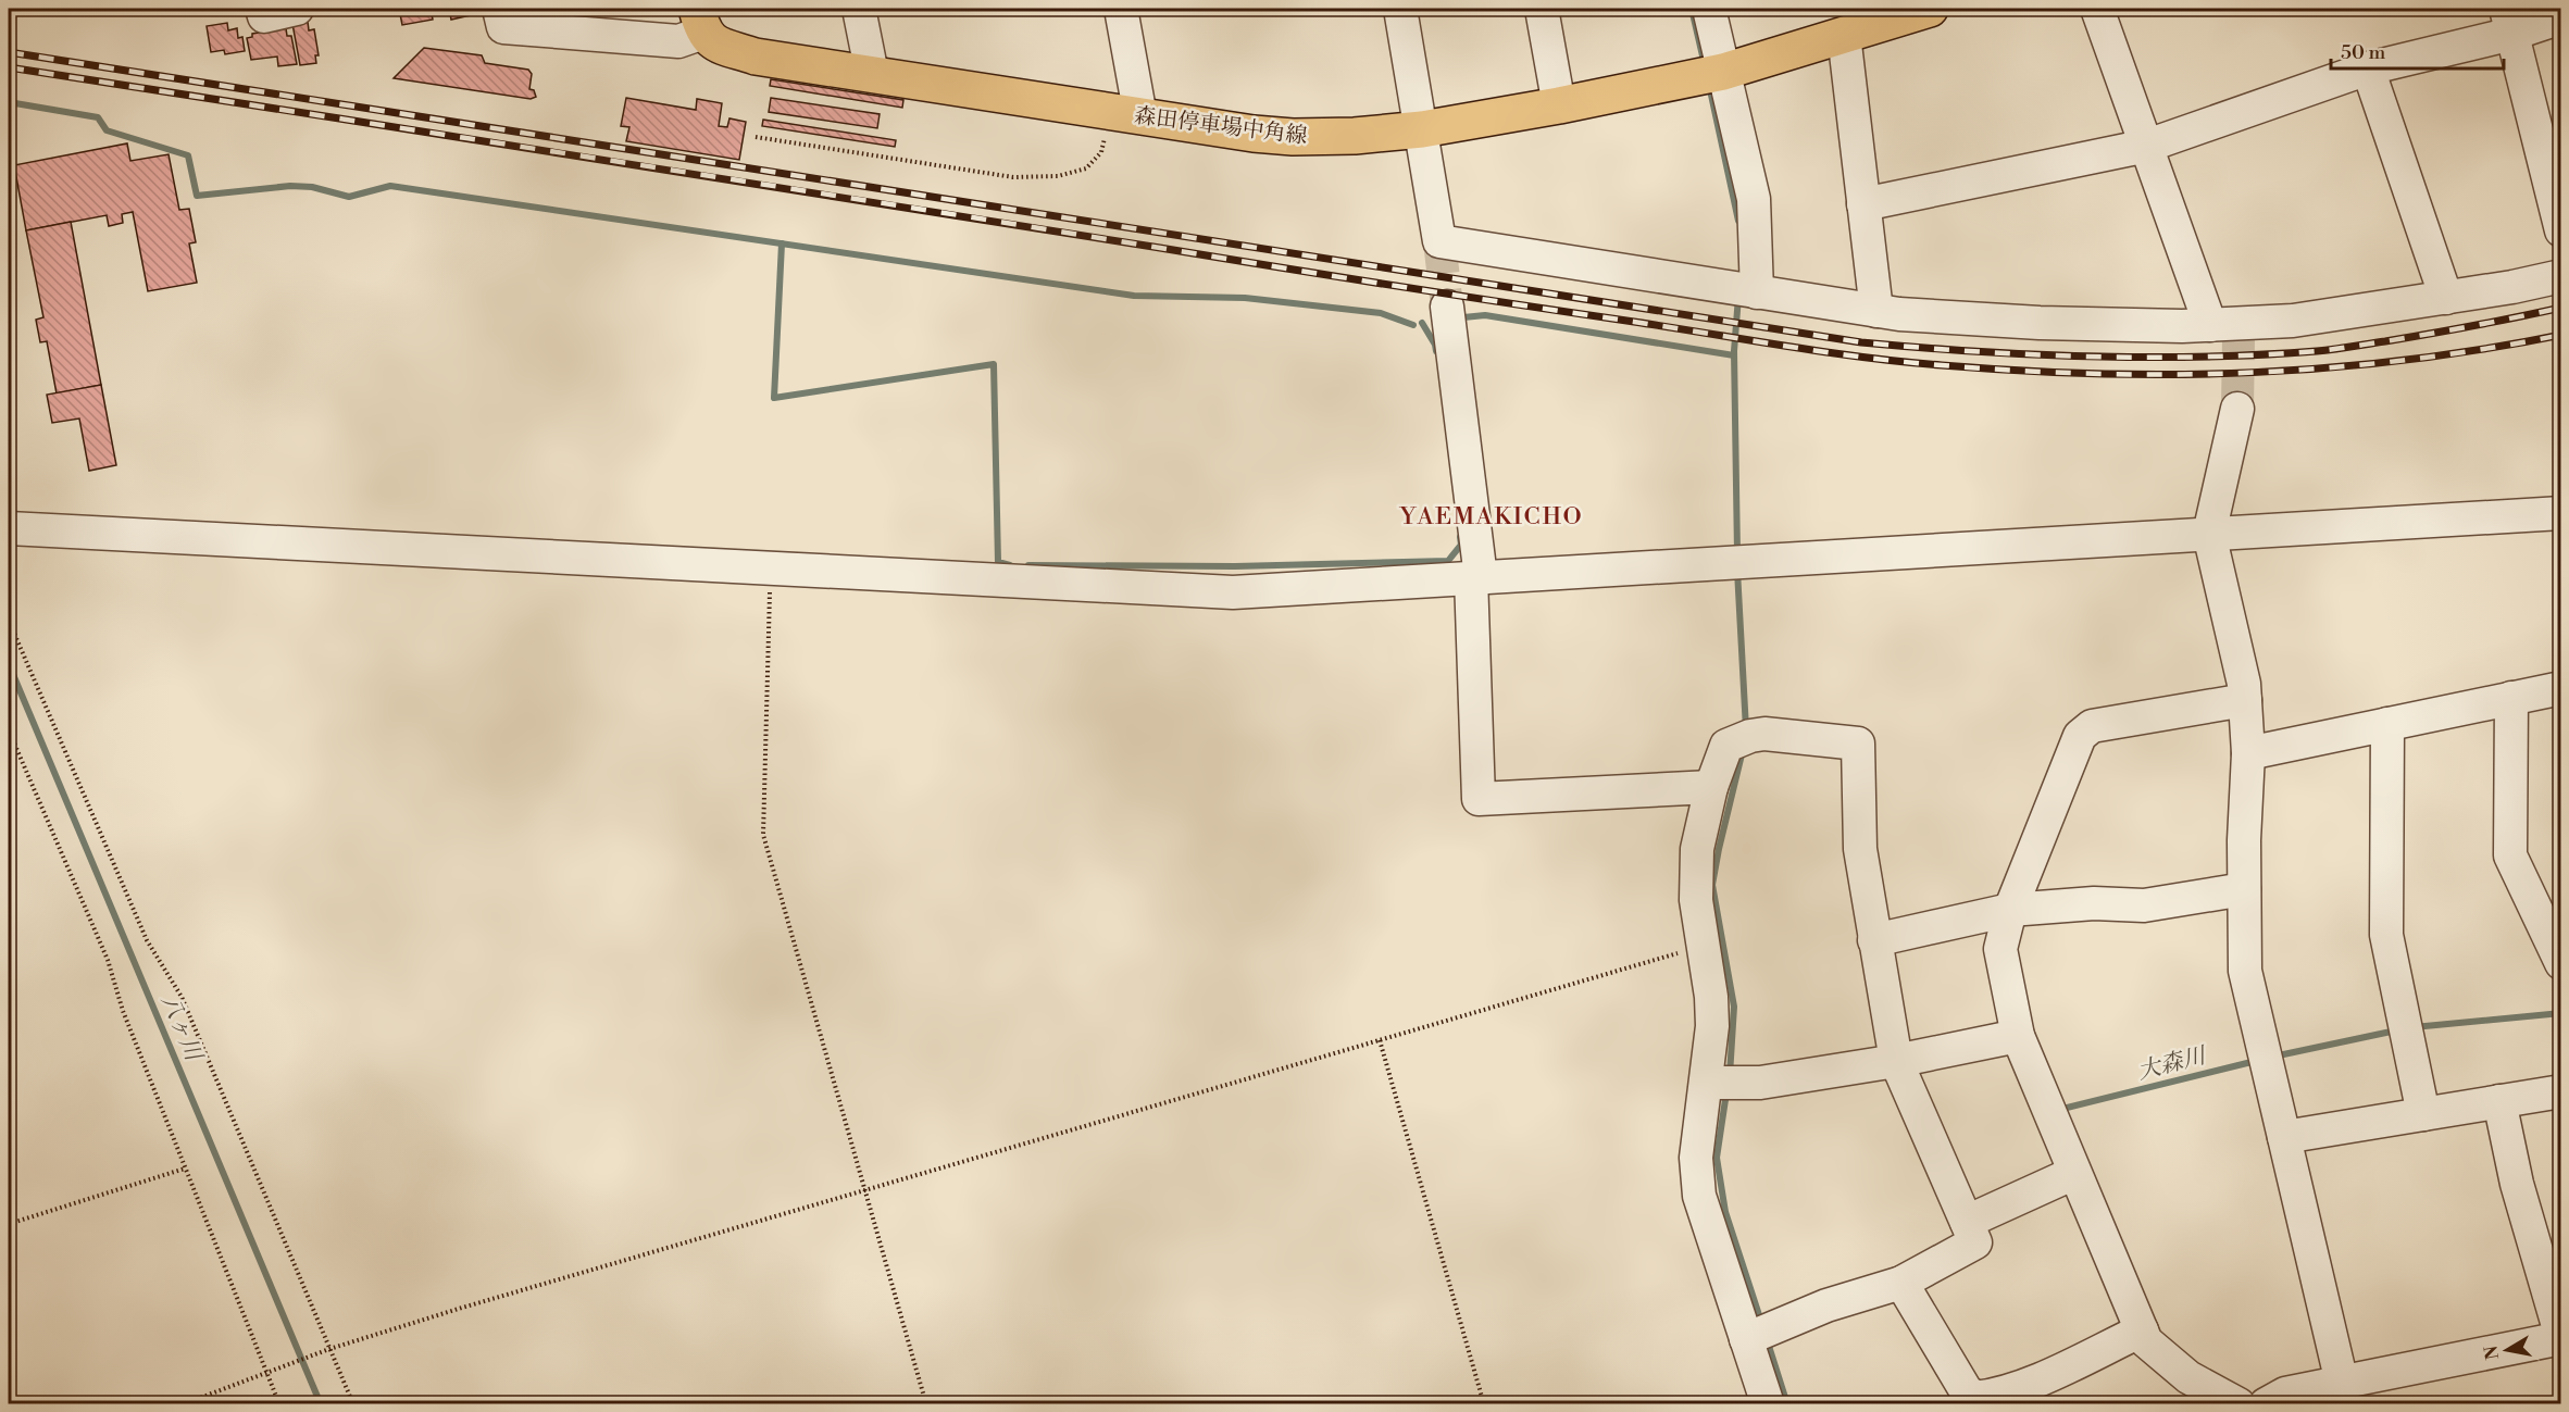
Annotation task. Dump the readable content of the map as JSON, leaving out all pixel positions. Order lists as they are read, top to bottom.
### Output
{
  "streets": {
    "main road": ["森田停車場中角線"]
  },
  "districts": ["YAEMAKICHO"],
  "water": ["八ヶ川", "大森川"],
  "scale_bar": "50 m",
  "north": "left"
}
